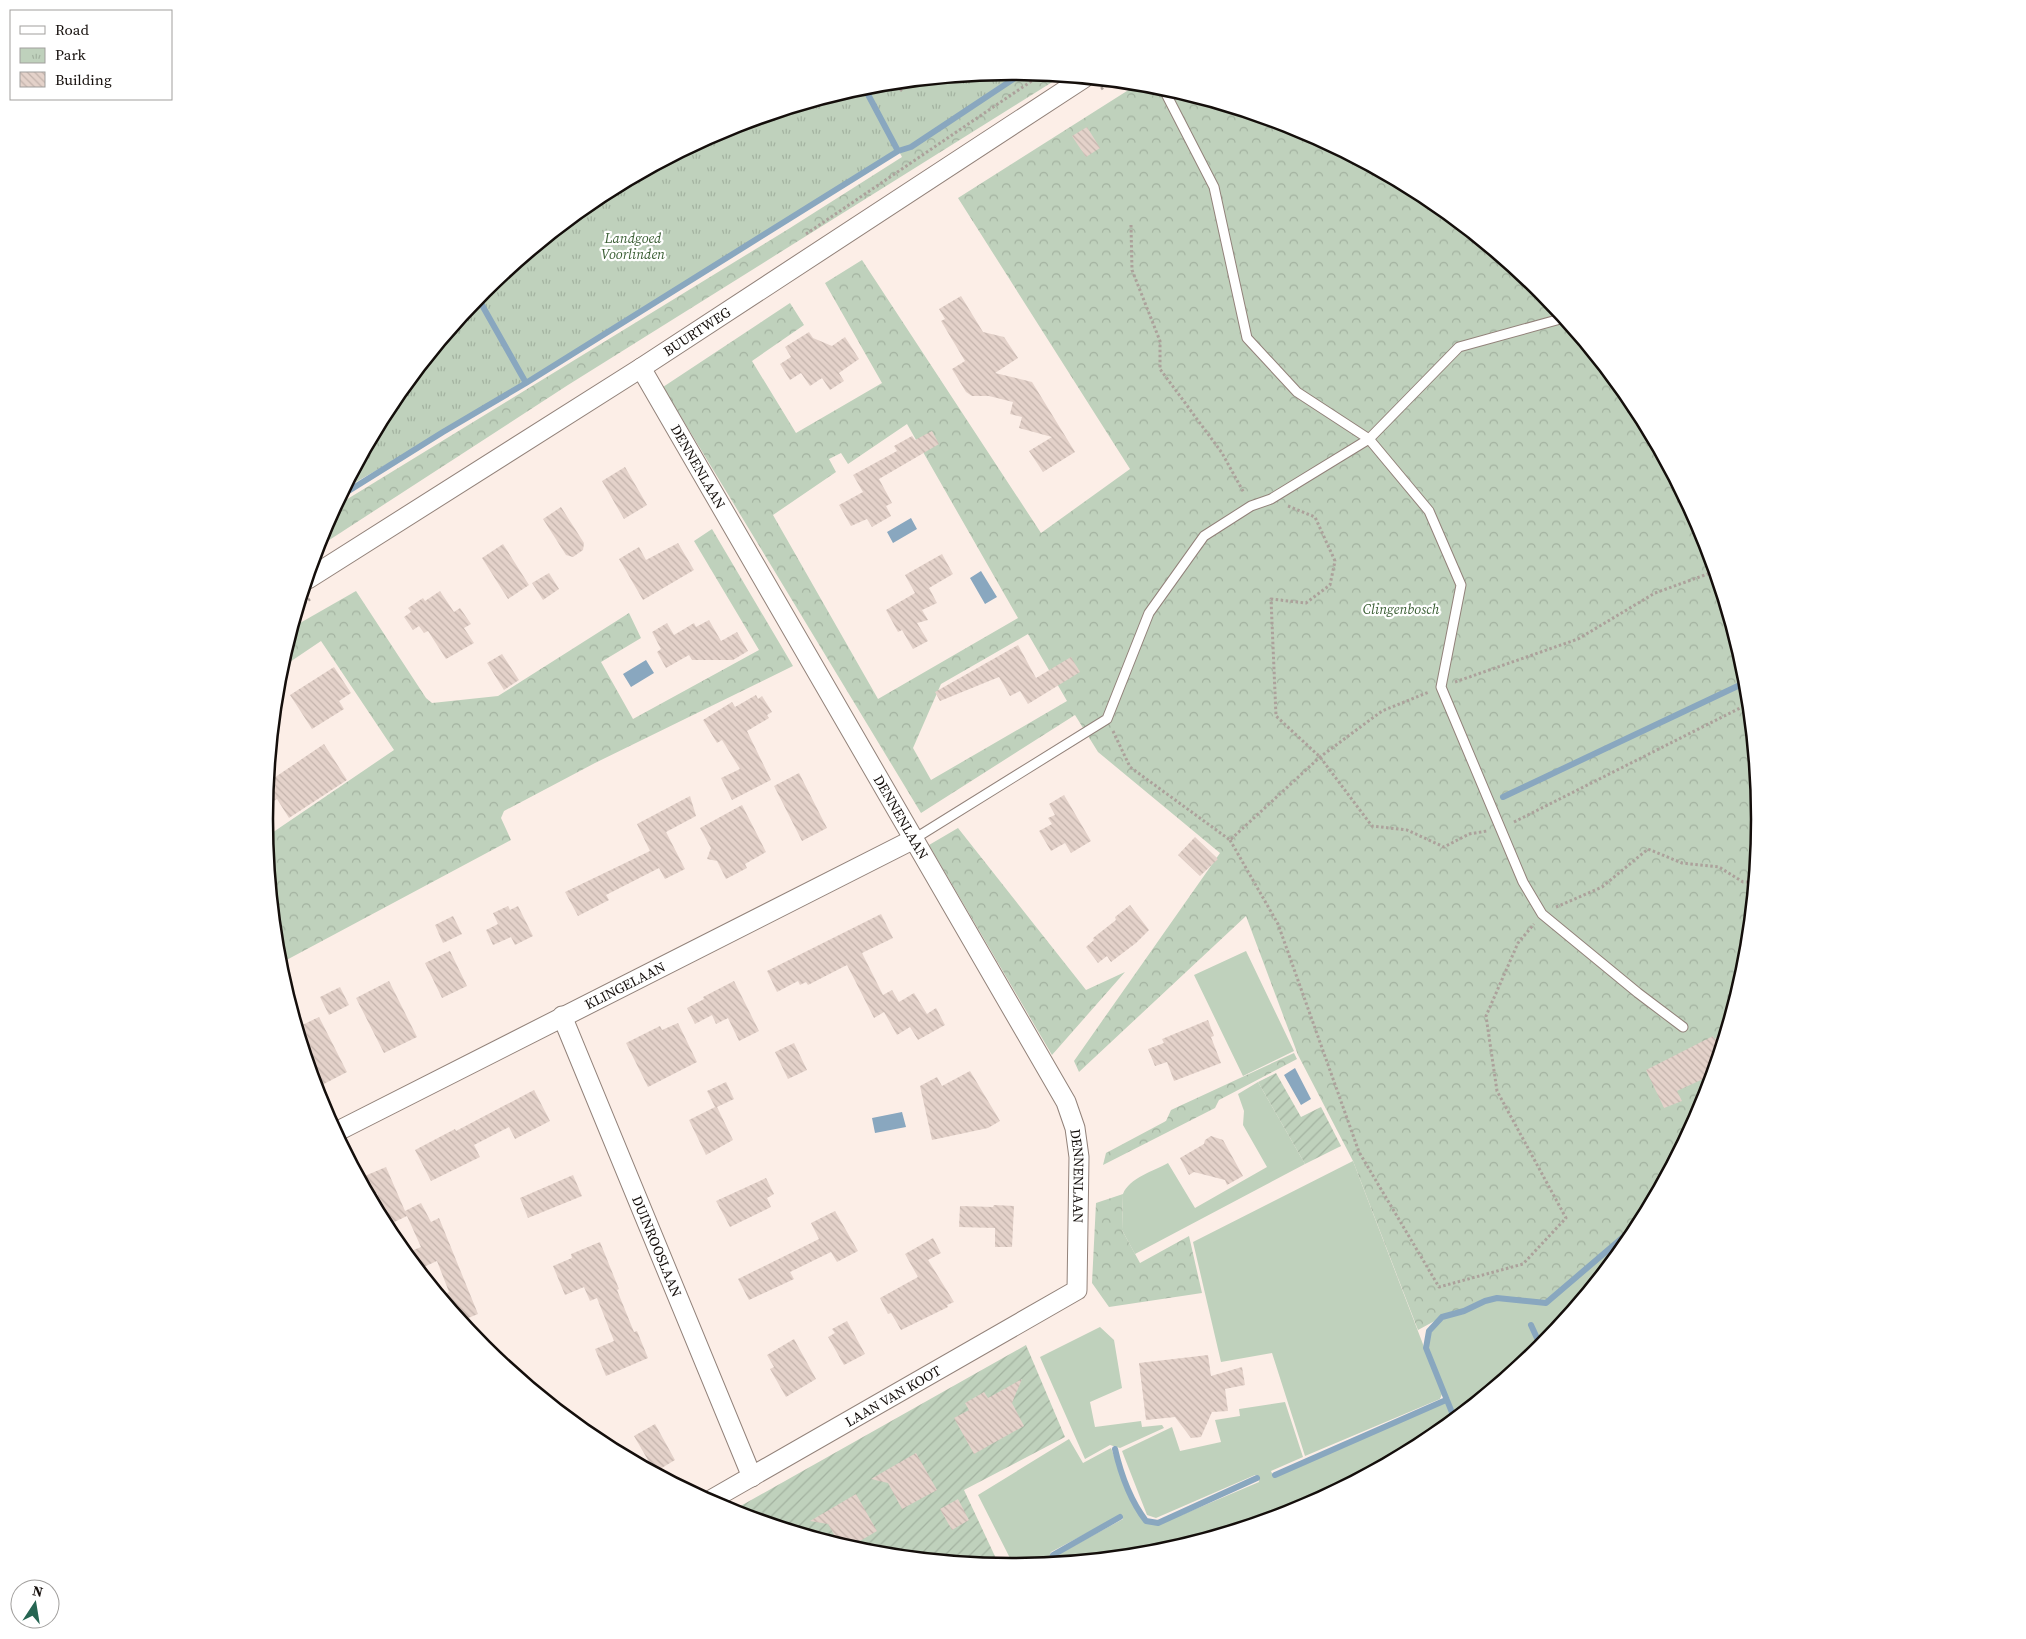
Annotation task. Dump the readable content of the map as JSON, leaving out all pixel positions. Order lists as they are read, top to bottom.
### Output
{
  "streets": {
    "street": [
      "BUURTWEG",
      "DENNENLAAN",
      "KLINGELAAN",
      "DUINROOSLAAN",
      "LAAN VAN KOOT"
    ]
  },
  "crossings": [
    ["BUURTWEG", "DENNENLAAN"],
    ["DENNENLAAN", "KLINGELAAN"],
    ["DENNENLAAN", "LAAN VAN KOOT"],
    ["KLINGELAAN", "DUINROOSLAAN"],
    ["DUINROOSLAAN", "LAAN VAN KOOT"]
  ],
  "parks": ["Landgoed Voorlinden", "Clingenbosch"],
  "legend": ["Road", "Park", "Building"],
  "north": "top"
}
